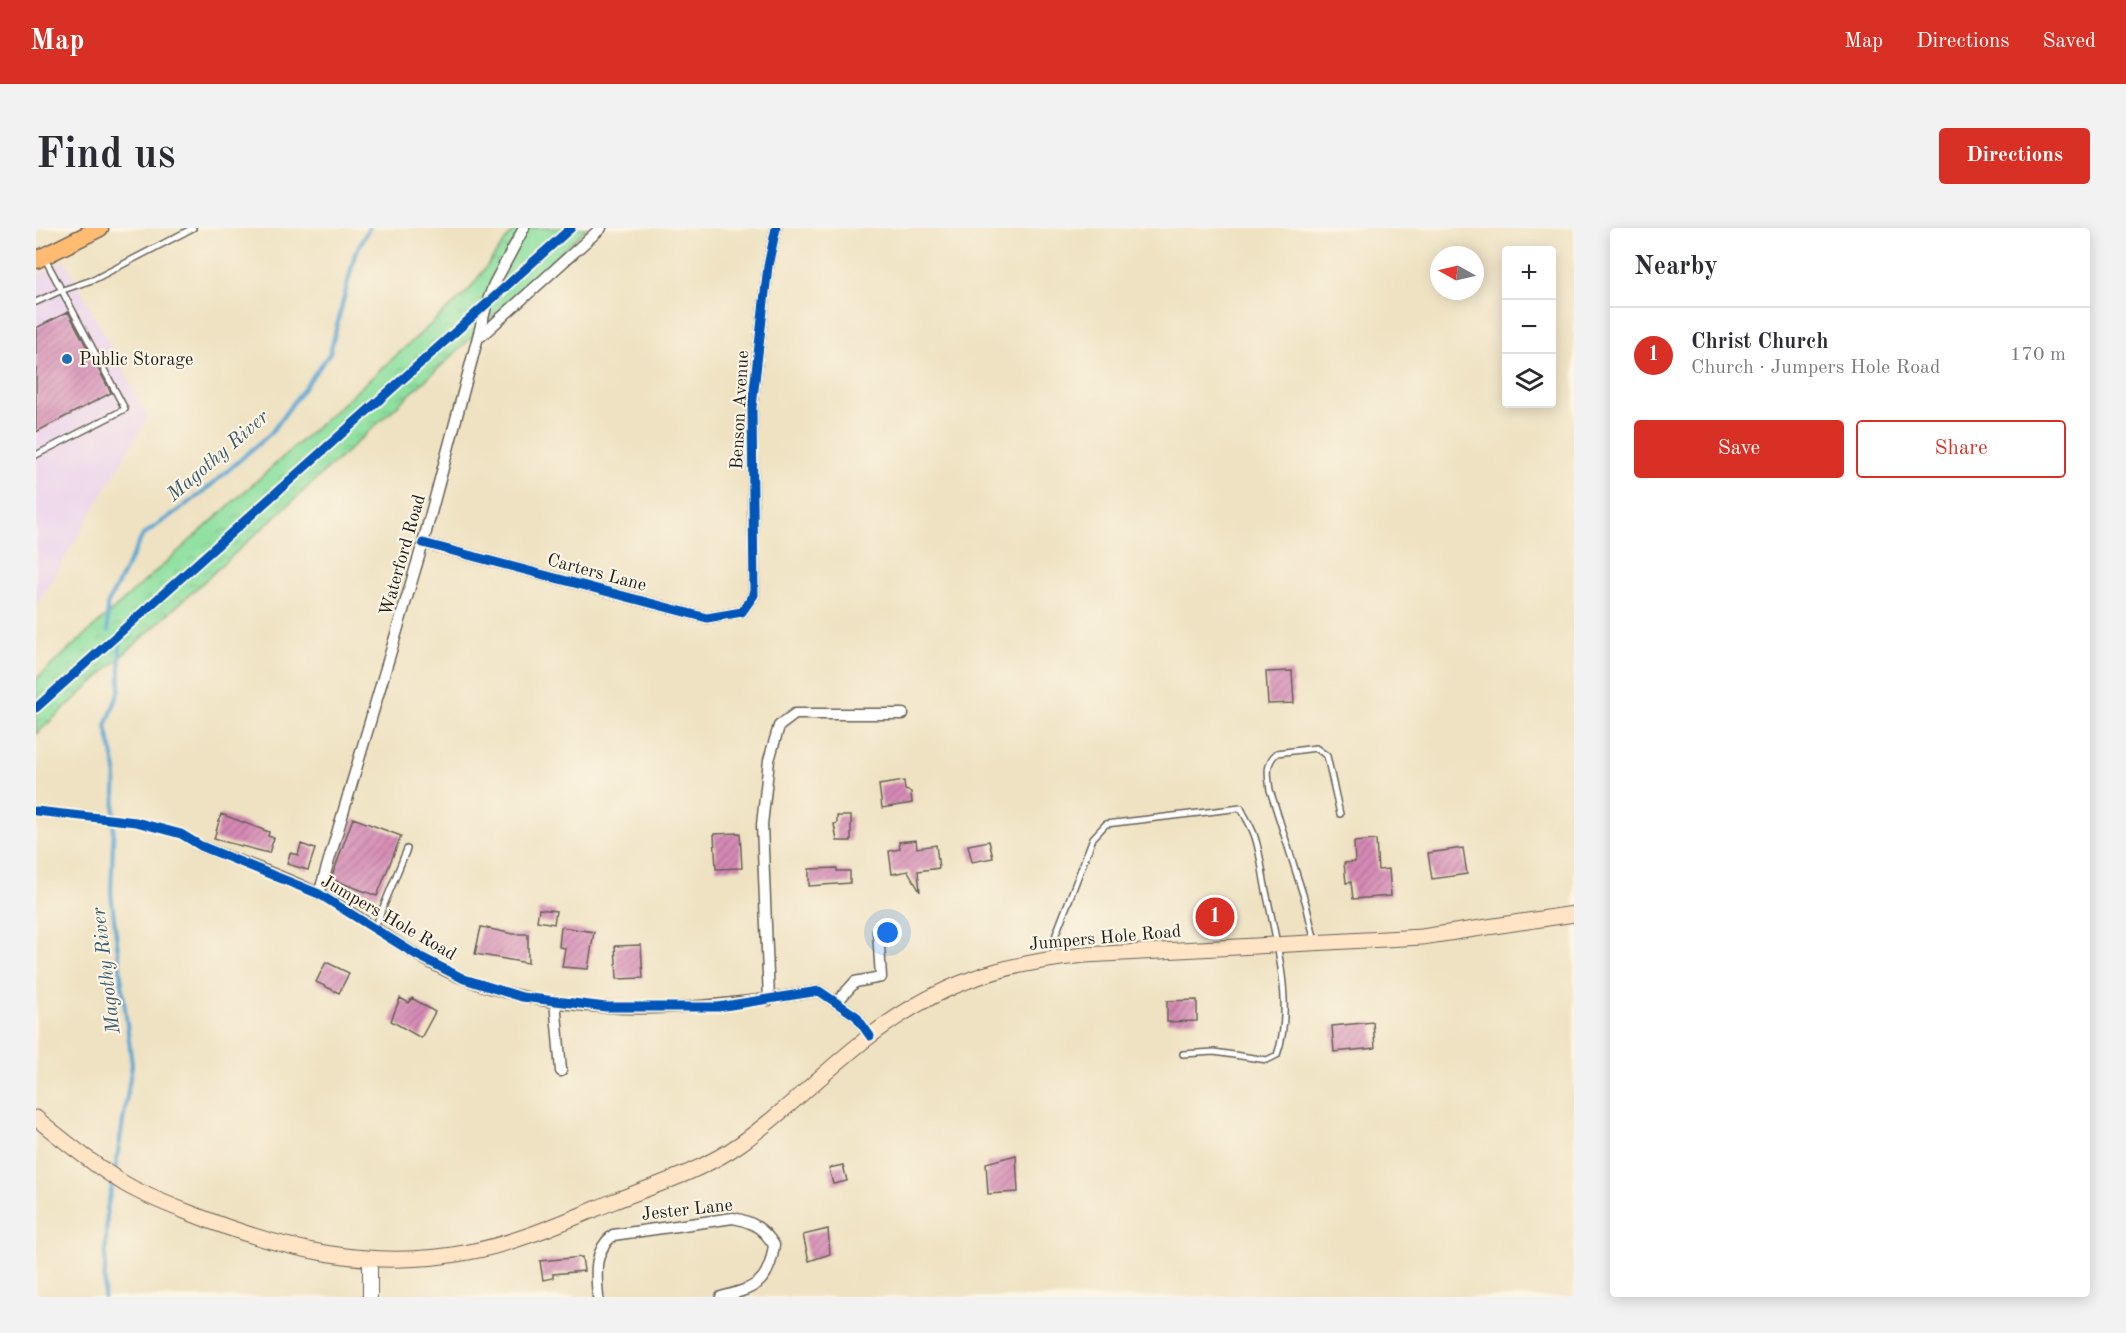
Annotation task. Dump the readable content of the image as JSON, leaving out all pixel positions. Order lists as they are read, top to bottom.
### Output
{
  "streets": {
    "main road": ["Jumpers Hole Road"],
    "street": [
      "Benson Avenue",
      "Waterford Road",
      "Carters Lane",
      "Jester Lane"
    ]
  },
  "crossings": [
    ["Benson Avenue", "Carters Lane"],
    ["Waterford Road", "Carters Lane"],
    ["Waterford Road", "Jumpers Hole Road"]
  ],
  "water": ["Magothy River"],
  "places": ["Public Storage"],
  "north": "left",
  "page": {
    "header": "Map",
    "nav": ["Map", "Directions", "Saved"],
    "buttons": [
      "Directions",
      ["Save", "Share"]
    ],
    "title": "Find us",
    "heading": "Nearby",
    "map_buttons": ["+", "−"],
    "list": [
      {
        "mark": "1",
        "name": "Christ Church",
        "note": "Church · Jumpers Hole Road",
        "value": "170 m"
      }
    ],
    "pins": "1"
  }
}
